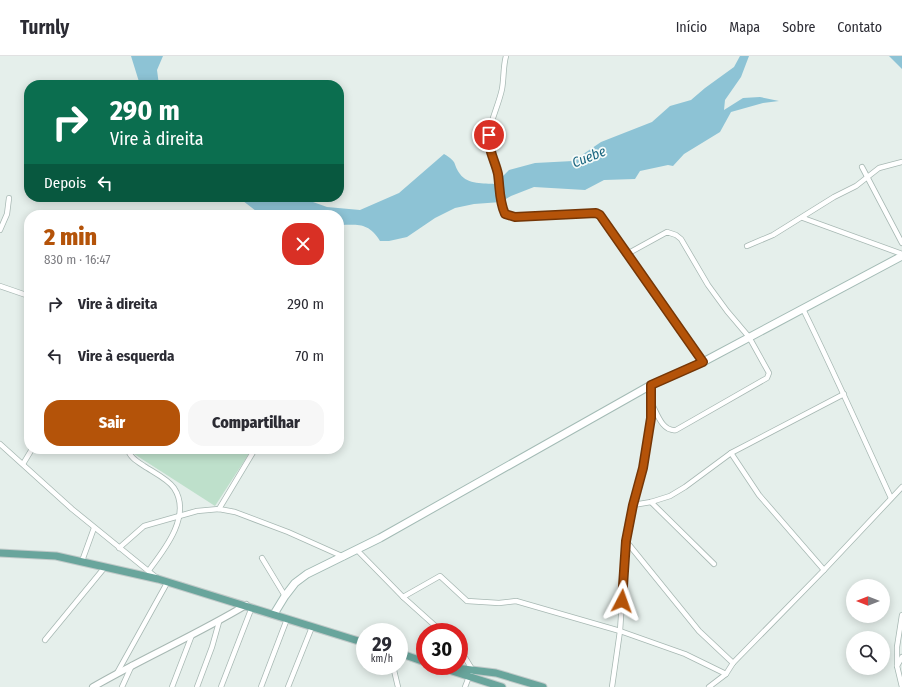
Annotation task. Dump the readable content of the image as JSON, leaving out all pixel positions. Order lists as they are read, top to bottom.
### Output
{
  "water": ["Cuebe"],
  "north": "left",
  "page": {
    "header": "Turnly",
    "nav": [
      "Início",
      "Mapa",
      "Sobre",
      "Contato"
    ],
    "turn": ["290 m", "Vire à direita"],
    "then": "Depois",
    "heading": ["2 min", "830 m · 16:47"],
    "list": [
      {
        "name": "Vire à direita",
        "value": "290 m"
      },
      {
        "name": "Vire à esquerda",
        "value": "70 m"
      }
    ],
    "buttons": ["Sair", "Compartilhar"],
    "speed": "29 km/h",
    "limit": "30"
  }
}
